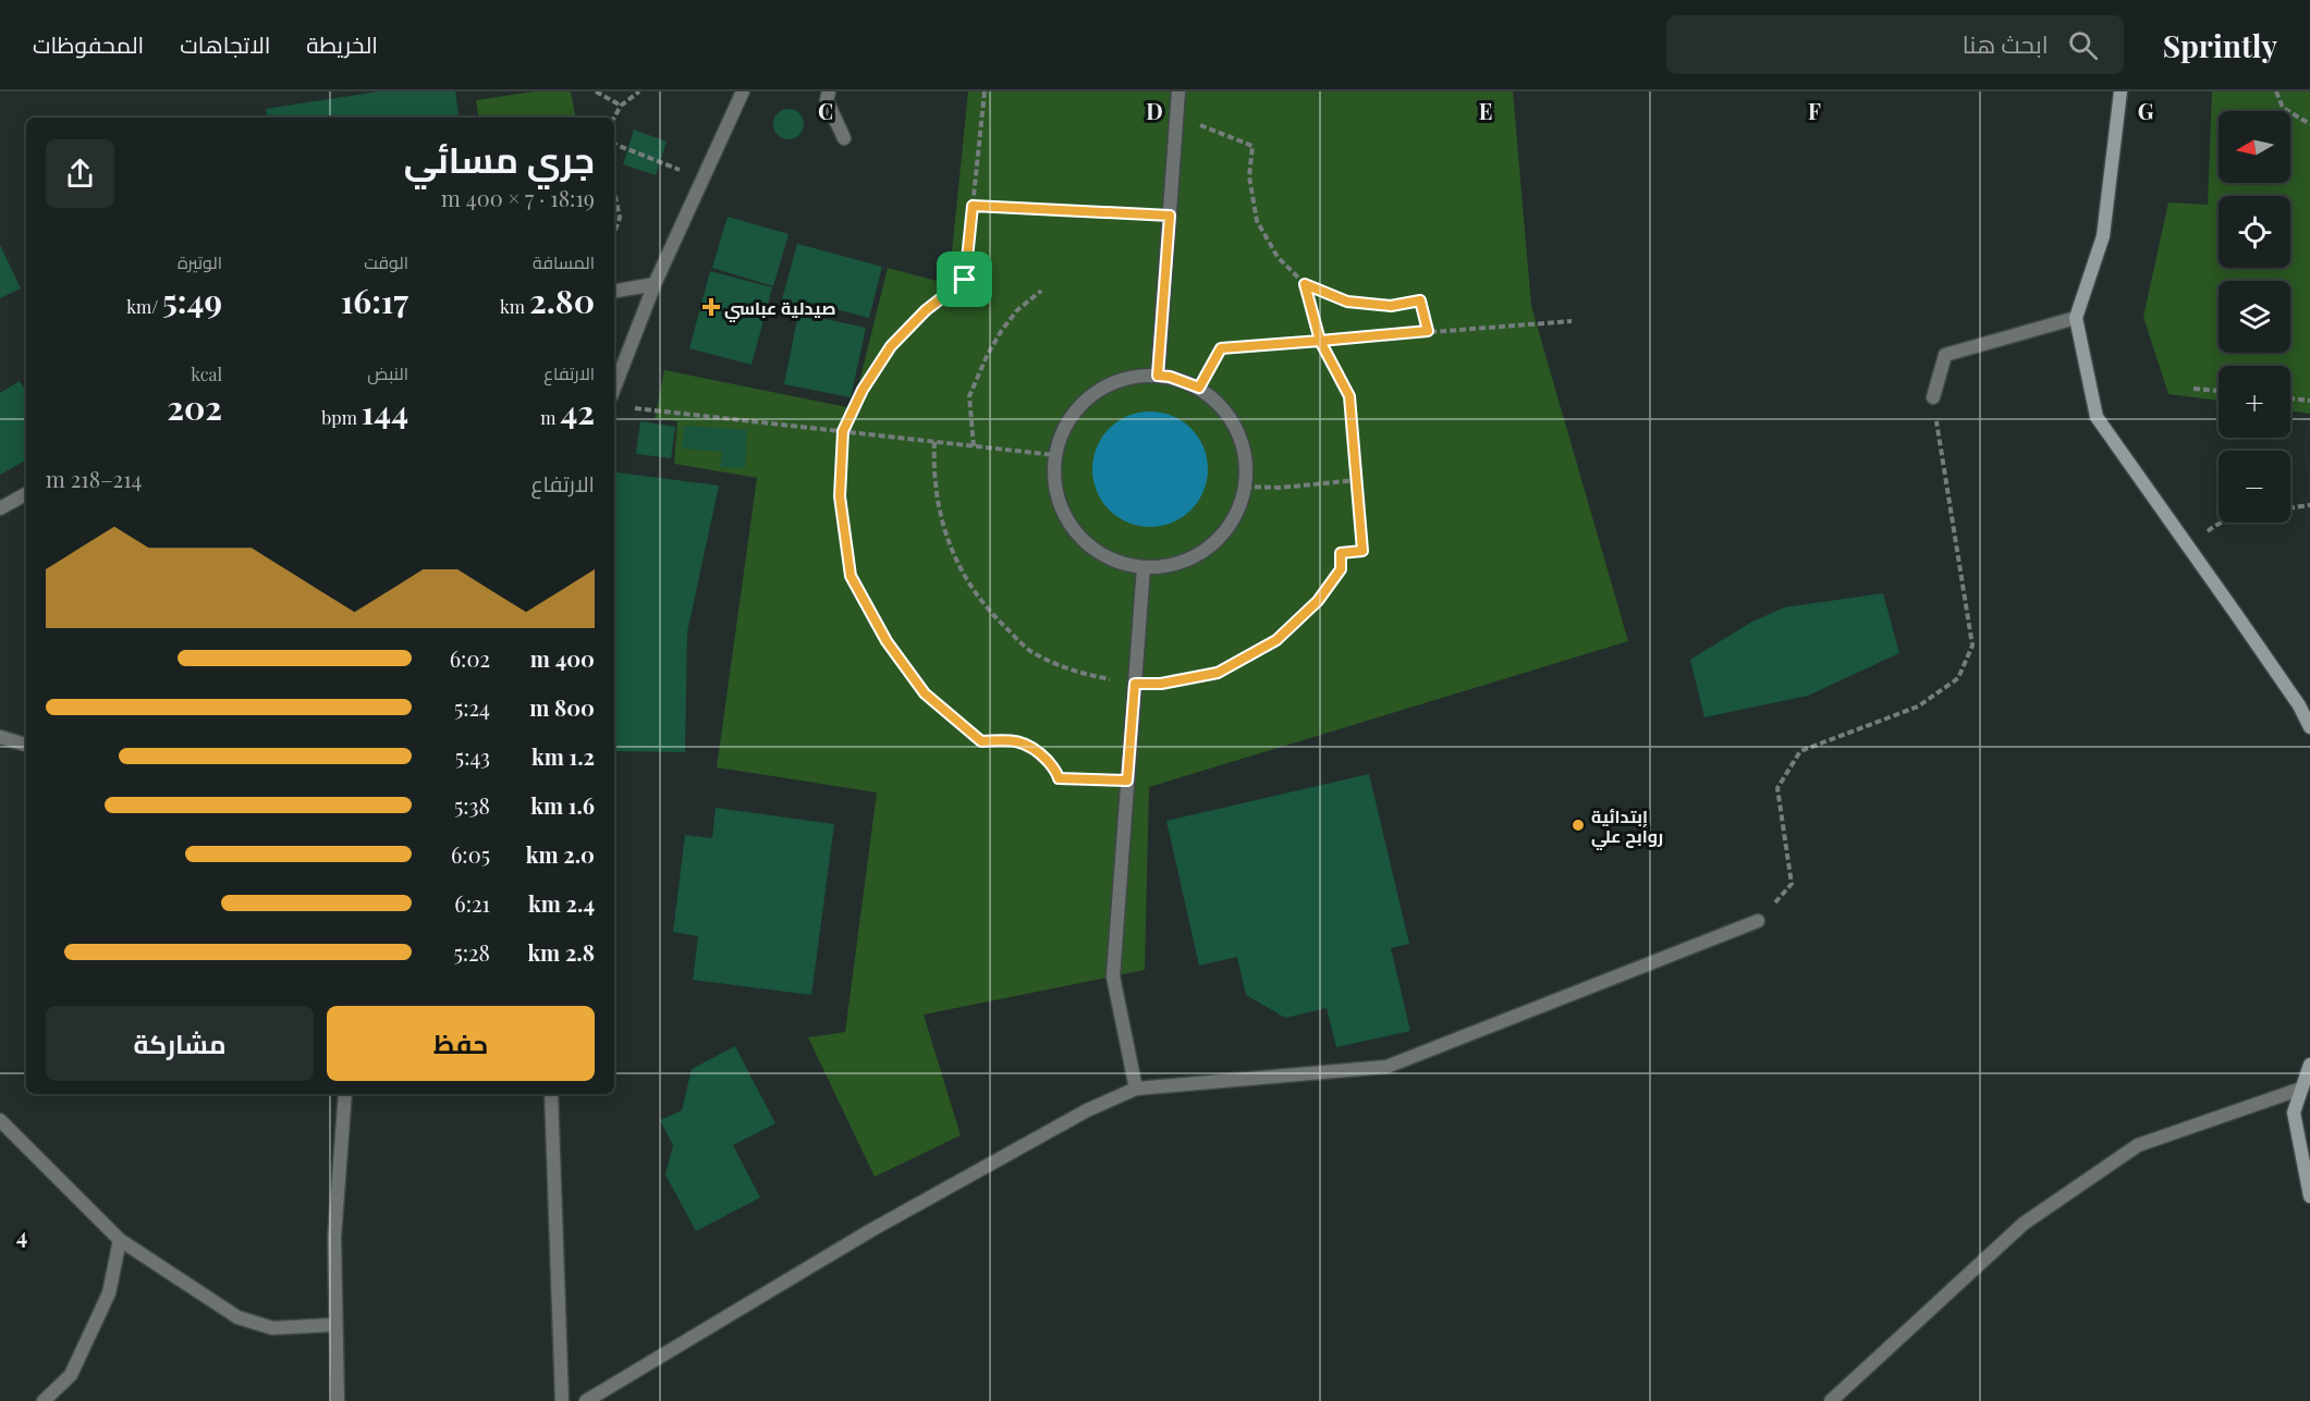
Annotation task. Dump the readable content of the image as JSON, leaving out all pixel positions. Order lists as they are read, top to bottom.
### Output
{
  "places": {
    "health": ["صيدلية عباسي"],
    "other": ["إبتدائية روابح علي"]
  },
  "north": "left",
  "page": {
    "header": "Sprintly",
    "search": "ابحث هنا",
    "nav": ["الخريطة", "الاتجاهات", "المحفوظات"],
    "map_buttons": ["+", "−"],
    "heading": ["جري مسائي", "18:19 · 7 × 400 m"],
    "stats": [
      ["المسافة", "2.80 km"],
      ["الوقت", "16:17"],
      ["الوتيرة", "5:49 /km"],
      ["الارتفاع", "42 m"],
      ["النبض", "144 bpm"],
      ["kcal", "202"]
    ],
    "chart": ["الارتفاع", "214–218 m"],
    "list": [
      {
        "name": "400 m",
        "note": "6:02"
      },
      {
        "name": "800 m",
        "note": "5:24"
      },
      {
        "name": "1.2 km",
        "note": "5:43"
      },
      {
        "name": "1.6 km",
        "note": "5:38"
      },
      {
        "name": "2.0 km",
        "note": "6:05"
      },
      {
        "name": "2.4 km",
        "note": "6:21"
      },
      {
        "name": "2.8 km",
        "note": "5:28"
      }
    ],
    "buttons": ["حفظ", "مشاركة"]
  },
  "grid": {
    "columns": [
      "C",
      "D",
      "E",
      "F",
      "G"
    ],
    "rows": ["4"]
  }
}
